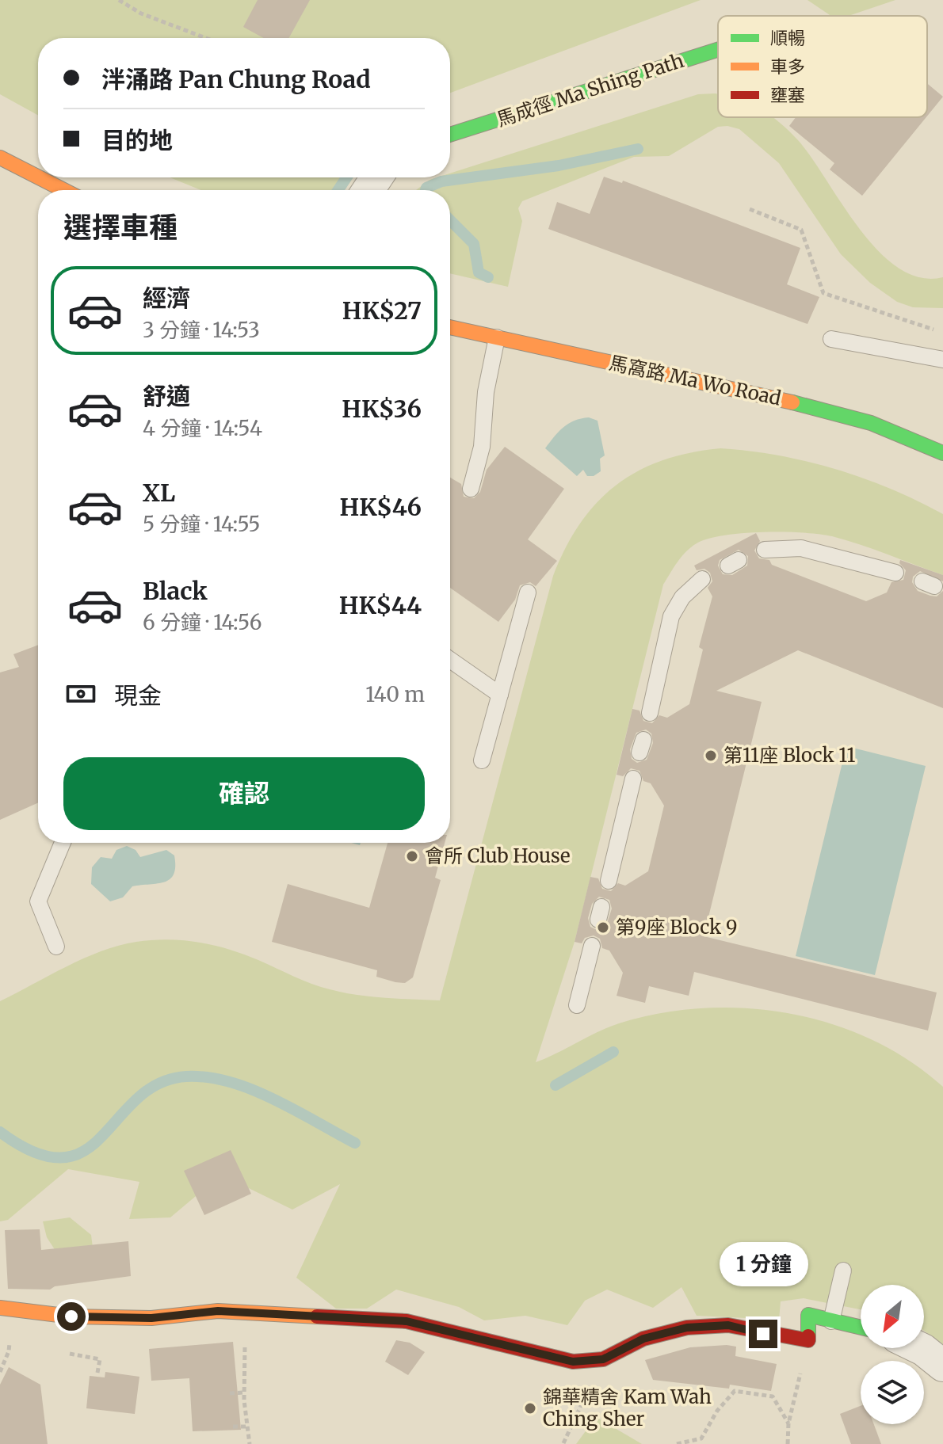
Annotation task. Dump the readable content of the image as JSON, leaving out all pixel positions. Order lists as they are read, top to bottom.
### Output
{
  "streets": {
    "street": ["馬成徑 Ma Shing Path", "馬窩路 Ma Wo Road"]
  },
  "places": [
    "第11座 Block 11",
    "會所 Club House",
    "第9座 Block 9",
    "錦華精舍 Kam Wah Ching Sher"
  ],
  "legend": ["順暢", "車多", "壅塞"],
  "north": "bottom left",
  "page": {
    "banner": ["泮涌路 Pan Chung Road", "目的地"],
    "heading": "選擇車種",
    "list": [
      {
        "name": "經濟",
        "note": "3 分鐘 · 14:53",
        "value": "HK$27"
      },
      {
        "name": "舒適",
        "note": "4 分鐘 · 14:54",
        "value": "HK$36"
      },
      {
        "name": "XL",
        "note": "5 分鐘 · 14:55",
        "value": "HK$46"
      },
      {
        "name": "Black",
        "note": "6 分鐘 · 14:56",
        "value": "HK$44"
      }
    ],
    "pay": ["現金", "140 m"],
    "buttons": "確認",
    "bubble": "1 分鐘"
  }
}
